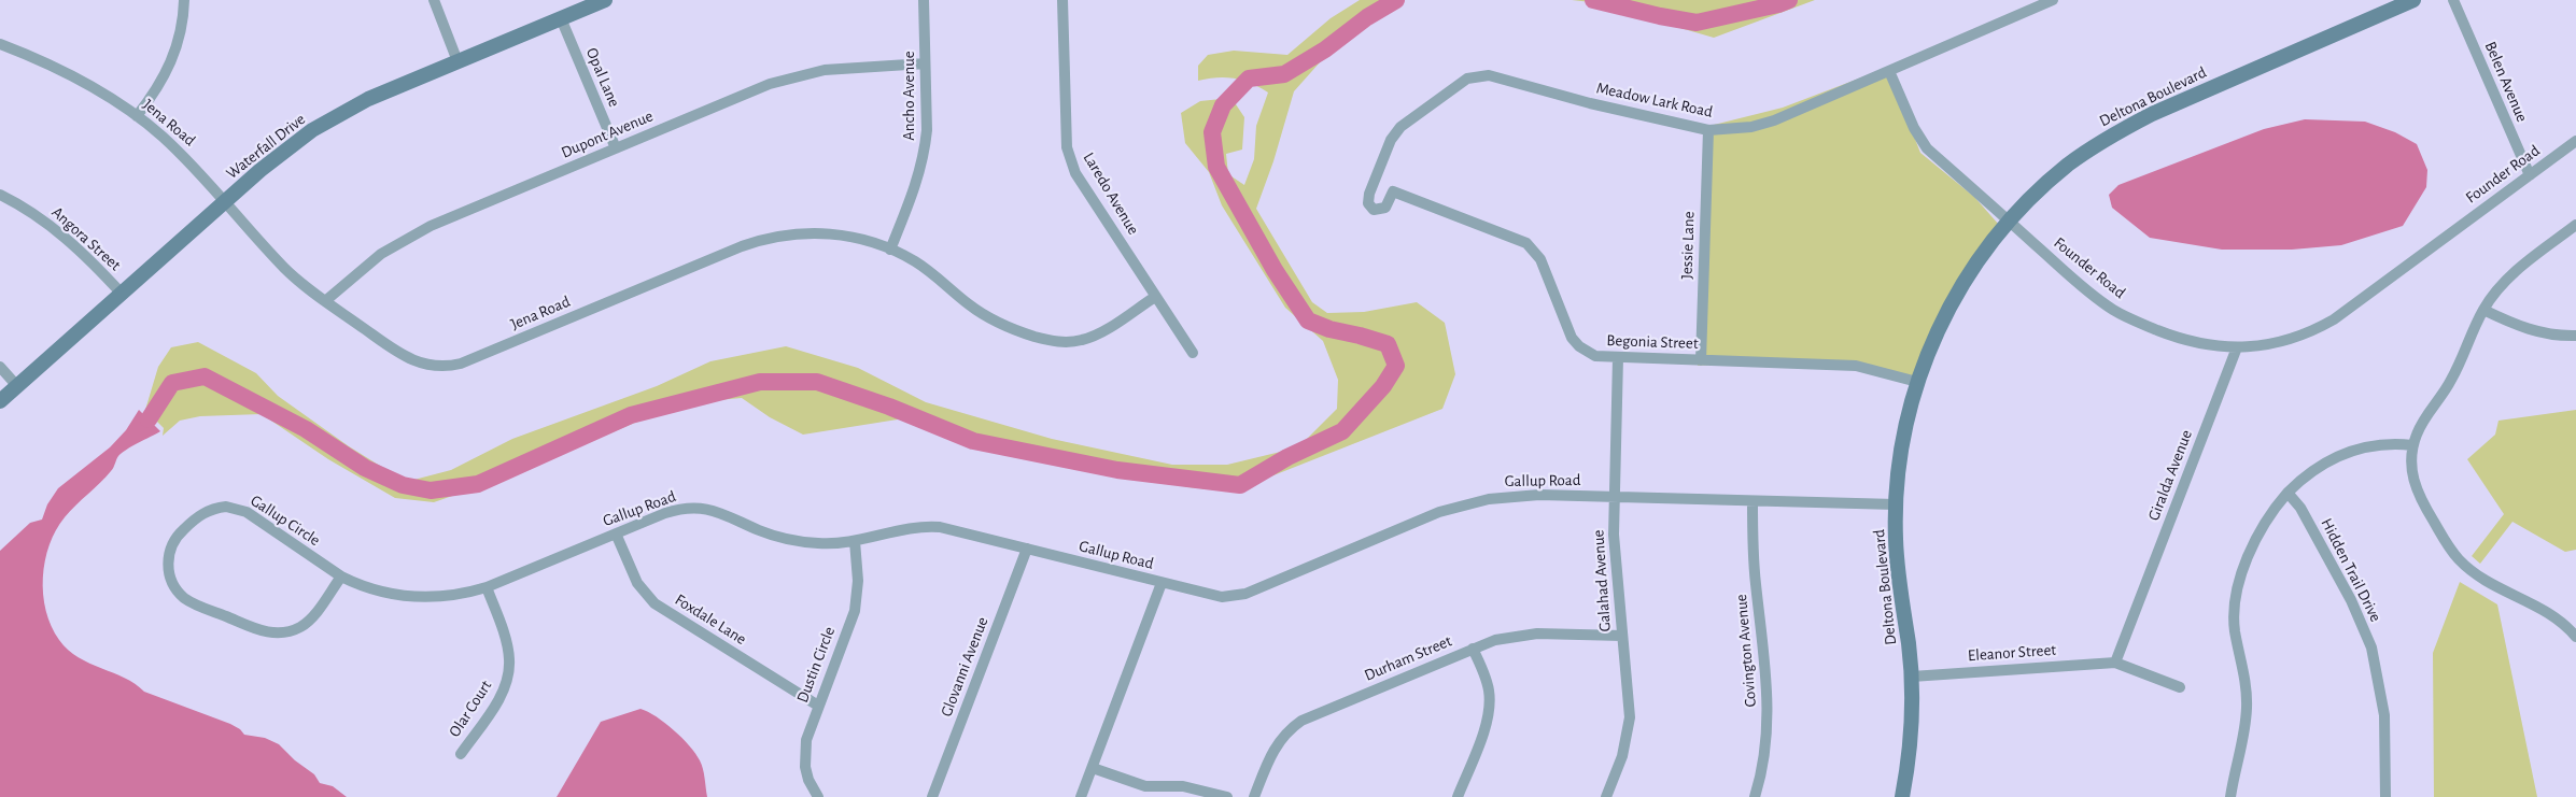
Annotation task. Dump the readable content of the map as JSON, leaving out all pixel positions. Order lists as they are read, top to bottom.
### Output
{
  "streets": {
    "main road": ["Deltona Boulevard", "Waterfall Drive"],
    "street": [
      "Opal Lane",
      "Belen Avenue",
      "Ancho Avenue",
      "Meadow Lark Road",
      "Jena Road",
      "Dupont Avenue",
      "Founder Road",
      "Laredo Avenue",
      "Angora Street",
      "Jessie Lane",
      "Begonia Street",
      "Giralda Avenue",
      "Gallup Road",
      "Gallup Circle",
      "Hidden Trail Drive",
      "Galahad Avenue",
      "Foxdale Lane",
      "Covington Avenue",
      "Eleanor Street",
      "Durham Street",
      "Dustin Circle",
      "Glovanni Avenue",
      "Olar Court"
    ]
  },
  "crossings": [
    ["Opal Lane", "Dupont Avenue"],
    ["Opal Lane", "Waterfall Drive"],
    ["Belen Avenue", "Founder Road"],
    ["Ancho Avenue", "Jena Road"],
    ["Ancho Avenue", "Dupont Avenue"],
    ["Deltona Boulevard", "Founder Road"],
    ["Deltona Boulevard", "Begonia Street"],
    ["Deltona Boulevard", "Gallup Road"],
    ["Deltona Boulevard", "Eleanor Street"],
    ["Meadow Lark Road", "Founder Road"],
    ["Meadow Lark Road", "Jessie Lane"],
    ["Meadow Lark Road", "Begonia Street"],
    ["Jena Road", "Dupont Avenue"],
    ["Jena Road", "Waterfall Drive"],
    ["Jena Road", "Laredo Avenue"],
    ["Waterfall Drive", "Angora Street"],
    ["Founder Road", "Giralda Avenue"],
    ["Jessie Lane", "Begonia Street"],
    ["Begonia Street", "Galahad Avenue"],
    ["Giralda Avenue", "Eleanor Street"],
    ["Gallup Road", "Gallup Circle"],
    ["Gallup Road", "Galahad Avenue"],
    ["Gallup Road", "Foxdale Lane"],
    ["Gallup Road", "Covington Avenue"],
    ["Gallup Road", "Dustin Circle"],
    ["Gallup Road", "Glovanni Avenue"],
    ["Gallup Road", "Olar Court"],
    ["Galahad Avenue", "Durham Street"],
    ["Foxdale Lane", "Dustin Circle"]
  ]
}
